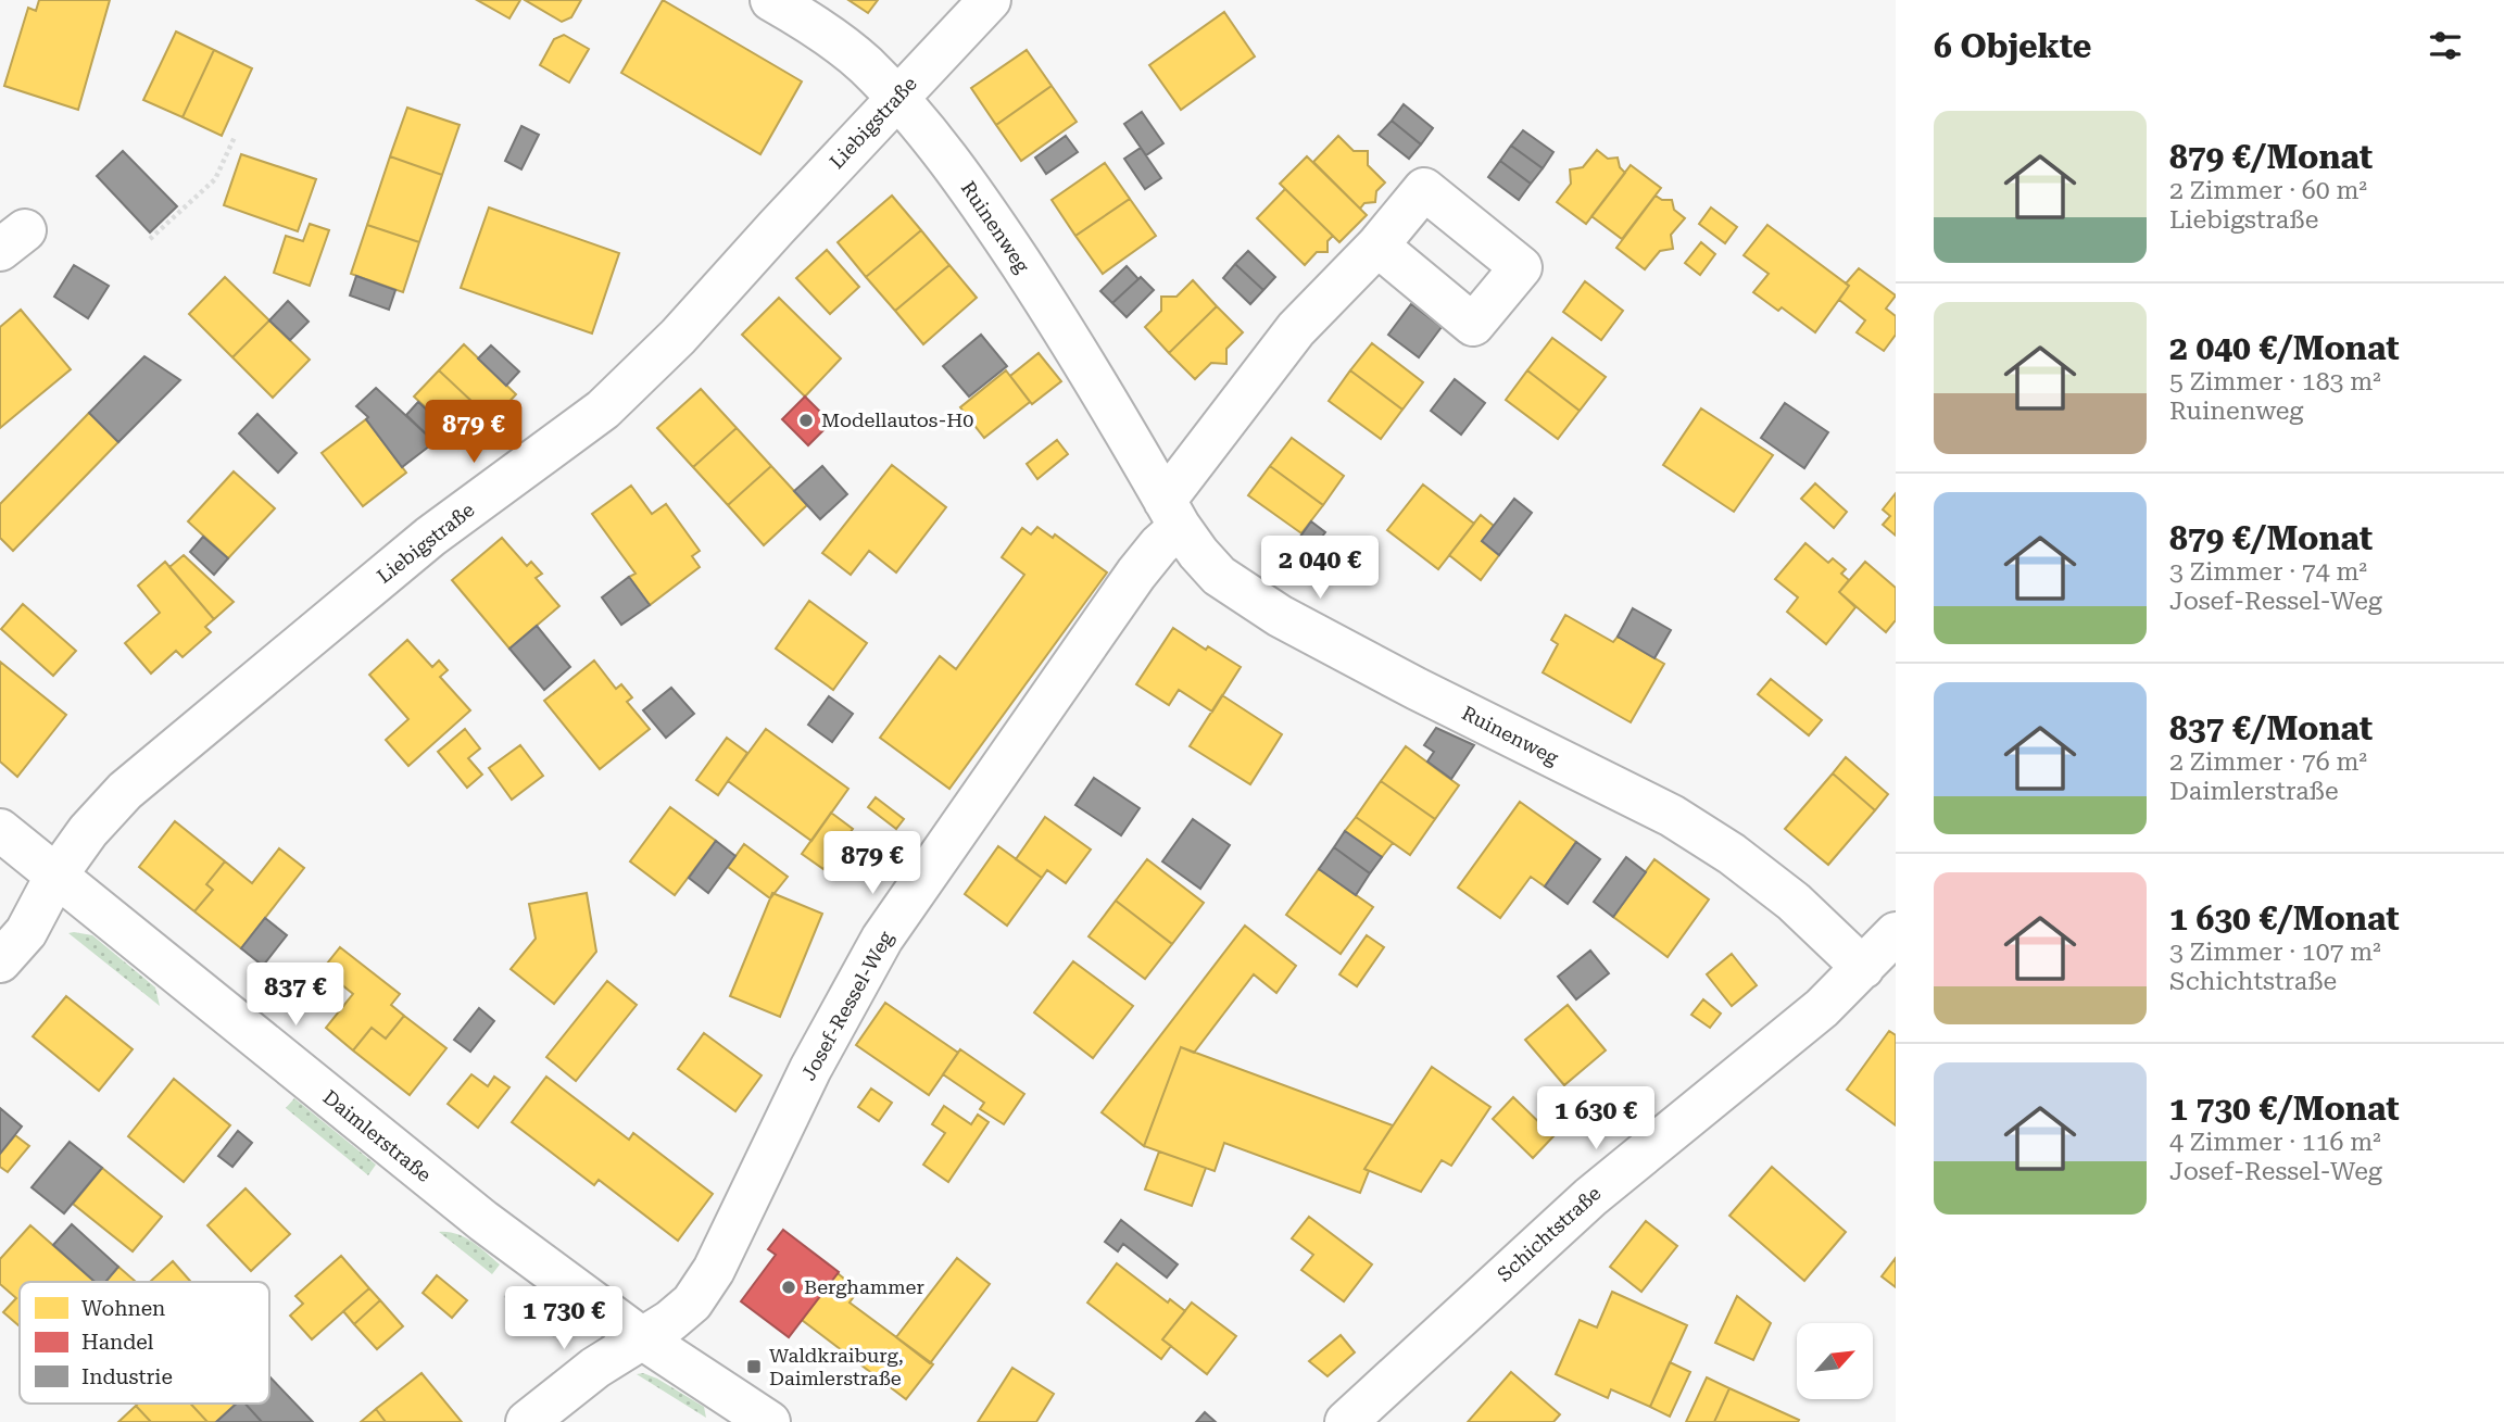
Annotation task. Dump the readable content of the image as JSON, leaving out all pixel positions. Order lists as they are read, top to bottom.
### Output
{
  "streets": {
    "street": [
      "Liebigstraße",
      "Ruinenweg",
      "Josef-Ressel-Weg",
      "Daimlerstraße",
      "Schichtstraße"
    ]
  },
  "crossings": [
    ["Liebigstraße", "Ruinenweg"],
    ["Liebigstraße", "Daimlerstraße"],
    ["Ruinenweg", "Josef-Ressel-Weg"],
    ["Ruinenweg", "Schichtstraße"],
    ["Josef-Ressel-Weg", "Daimlerstraße"]
  ],
  "places": {
    "other": ["Modellautos-H0", "Berghammer"],
    "transit": ["Waldkraiburg, Daimlerstraße"]
  },
  "legend": ["Wohnen", "Handel", "Industrie"],
  "north": "top right",
  "page": {
    "heading": "6 Objekte",
    "list": [
      {
        "name": "879 €/Monat",
        "note": "2 Zimmer · 60 m² · Liebigstraße"
      },
      {
        "name": "2 040 €/Monat",
        "note": "5 Zimmer · 183 m² · Ruinenweg"
      },
      {
        "name": "879 €/Monat",
        "note": "3 Zimmer · 74 m² · Josef-Ressel-Weg"
      },
      {
        "name": "837 €/Monat",
        "note": "2 Zimmer · 76 m² · Daimlerstraße"
      },
      {
        "name": "1 630 €/Monat",
        "note": "3 Zimmer · 107 m² · Schichtstraße"
      },
      {
        "name": "1 730 €/Monat",
        "note": "4 Zimmer · 116 m² · Josef-Ressel-Weg"
      }
    ],
    "price": [
      "879 €",
      "2 040 €",
      "879 €",
      "837 €",
      "1 630 €",
      "1 730 €"
    ]
  }
}
